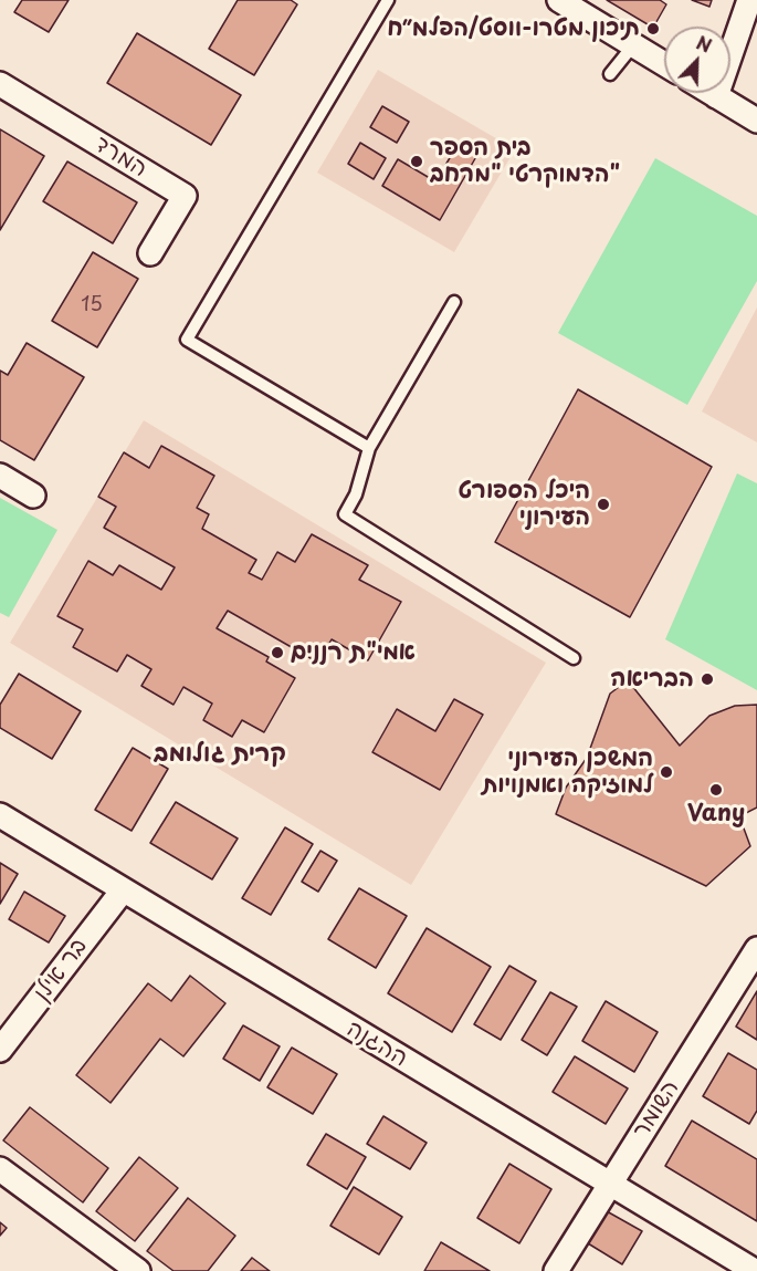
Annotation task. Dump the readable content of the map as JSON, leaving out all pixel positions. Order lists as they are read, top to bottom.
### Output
{
  "streets": {
    "street": [
      "המרד",
      "בר אילן",
      "ההגנה",
      "השומר"
    ]
  },
  "crossings": [
    ["בר אילן", "ההגנה"],
    ["ההגנה", "השומר"]
  ],
  "districts": ["קרית גולומב"],
  "places": [
    "תיכון מטרו-ווסט/הפלמ״ח",
    "בית הספר הדמוקרטי \"מרחב\"",
    "היכל הספורט העירוני",
    "אמי\"ת רננים",
    "הבריאה",
    "המשכן העירוני למוזיקה ואמנויות",
    "Vany"
  ],
  "house_numbers": ["15"],
  "north": "top right"
}
